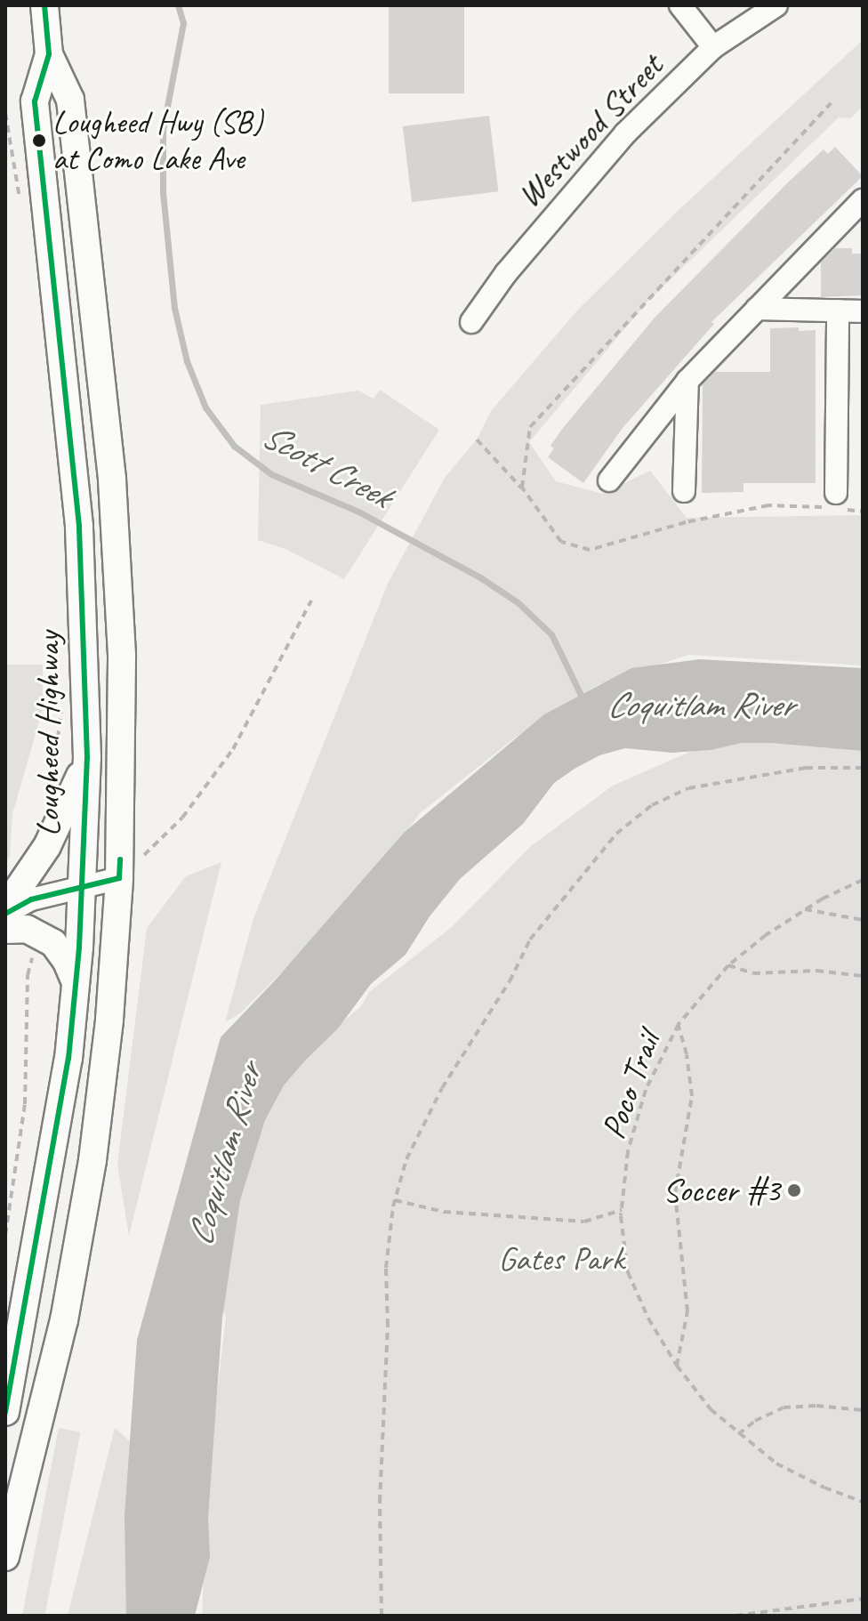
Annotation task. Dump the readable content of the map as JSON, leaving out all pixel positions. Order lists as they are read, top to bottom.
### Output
{
  "streets": {
    "main road": ["Lougheed Highway"],
    "street": ["Westwood Street"],
    "path": ["Poco Trail"]
  },
  "water": ["Scott Creek", "Coquitlam River"],
  "parks": ["Gates Park"],
  "places": ["Lougheed Hwy (SB) at Como Lake Ave", "Soccer #3"]
}
